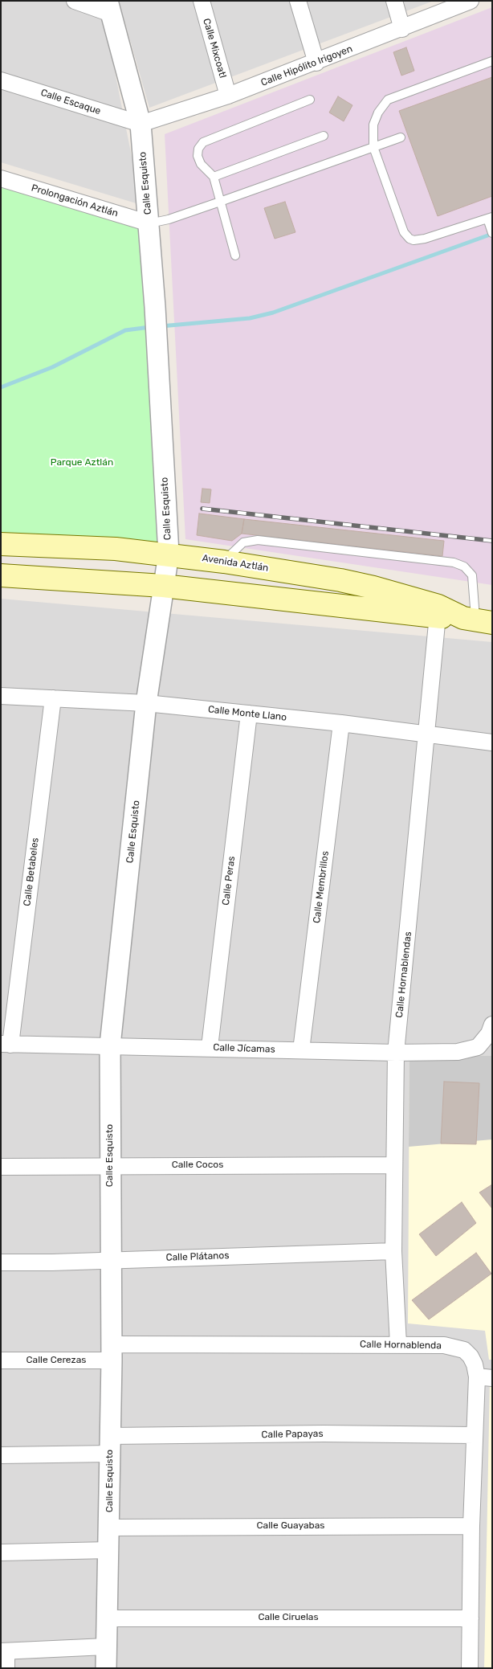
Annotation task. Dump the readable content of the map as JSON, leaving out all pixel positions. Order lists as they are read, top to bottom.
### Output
{
  "streets": {
    "main road": ["Avenida Aztlán"],
    "street": [
      "Calle Mixcoatl",
      "Calle Hipólito Irigoyen",
      "Calle Escaque",
      "Calle Esquisto",
      "Prolongación Aztlán",
      "Calle Monte Llano",
      "Calle Betabeles",
      "Calle Peras",
      "Calle Membrillos",
      "Calle Hornablendas",
      "Calle Jícamas",
      "Calle Cocos",
      "Calle Plátanos",
      "Calle Hornablenda",
      "Calle Cerezas",
      "Calle Papayas",
      "Calle Guayabas",
      "Calle Ciruelas"
    ]
  },
  "crossings": [
    ["Calle Mixcoatl", "Calle Hipólito Irigoyen"],
    ["Calle Hipólito Irigoyen", "Calle Escaque"],
    ["Calle Hipólito Irigoyen", "Calle Esquisto"],
    ["Calle Escaque", "Calle Esquisto"],
    ["Calle Esquisto", "Prolongación Aztlán"],
    ["Calle Esquisto", "Avenida Aztlán"],
    ["Calle Esquisto", "Calle Monte Llano"],
    ["Calle Esquisto", "Calle Jícamas"],
    ["Calle Esquisto", "Calle Cocos"],
    ["Calle Esquisto", "Calle Plátanos"],
    ["Calle Esquisto", "Calle Hornablenda"],
    ["Calle Esquisto", "Calle Cerezas"],
    ["Calle Esquisto", "Calle Papayas"],
    ["Calle Esquisto", "Calle Guayabas"],
    ["Calle Esquisto", "Calle Ciruelas"],
    ["Avenida Aztlán", "Calle Hornablendas"],
    ["Calle Monte Llano", "Calle Betabeles"],
    ["Calle Monte Llano", "Calle Peras"],
    ["Calle Monte Llano", "Calle Membrillos"],
    ["Calle Monte Llano", "Calle Hornablendas"],
    ["Calle Betabeles", "Calle Jícamas"],
    ["Calle Peras", "Calle Jícamas"],
    ["Calle Membrillos", "Calle Jícamas"],
    ["Calle Hornablendas", "Calle Jícamas"],
    ["Calle Hornablendas", "Calle Cocos"],
    ["Calle Hornablendas", "Calle Plátanos"],
    ["Calle Hornablendas", "Calle Hornablenda"],
    ["Calle Hornablenda", "Calle Cerezas"],
    ["Calle Hornablenda", "Calle Papayas"],
    ["Calle Hornablenda", "Calle Guayabas"],
    ["Calle Hornablenda", "Calle Ciruelas"]
  ],
  "parks": ["Parque Aztlán"]
}
